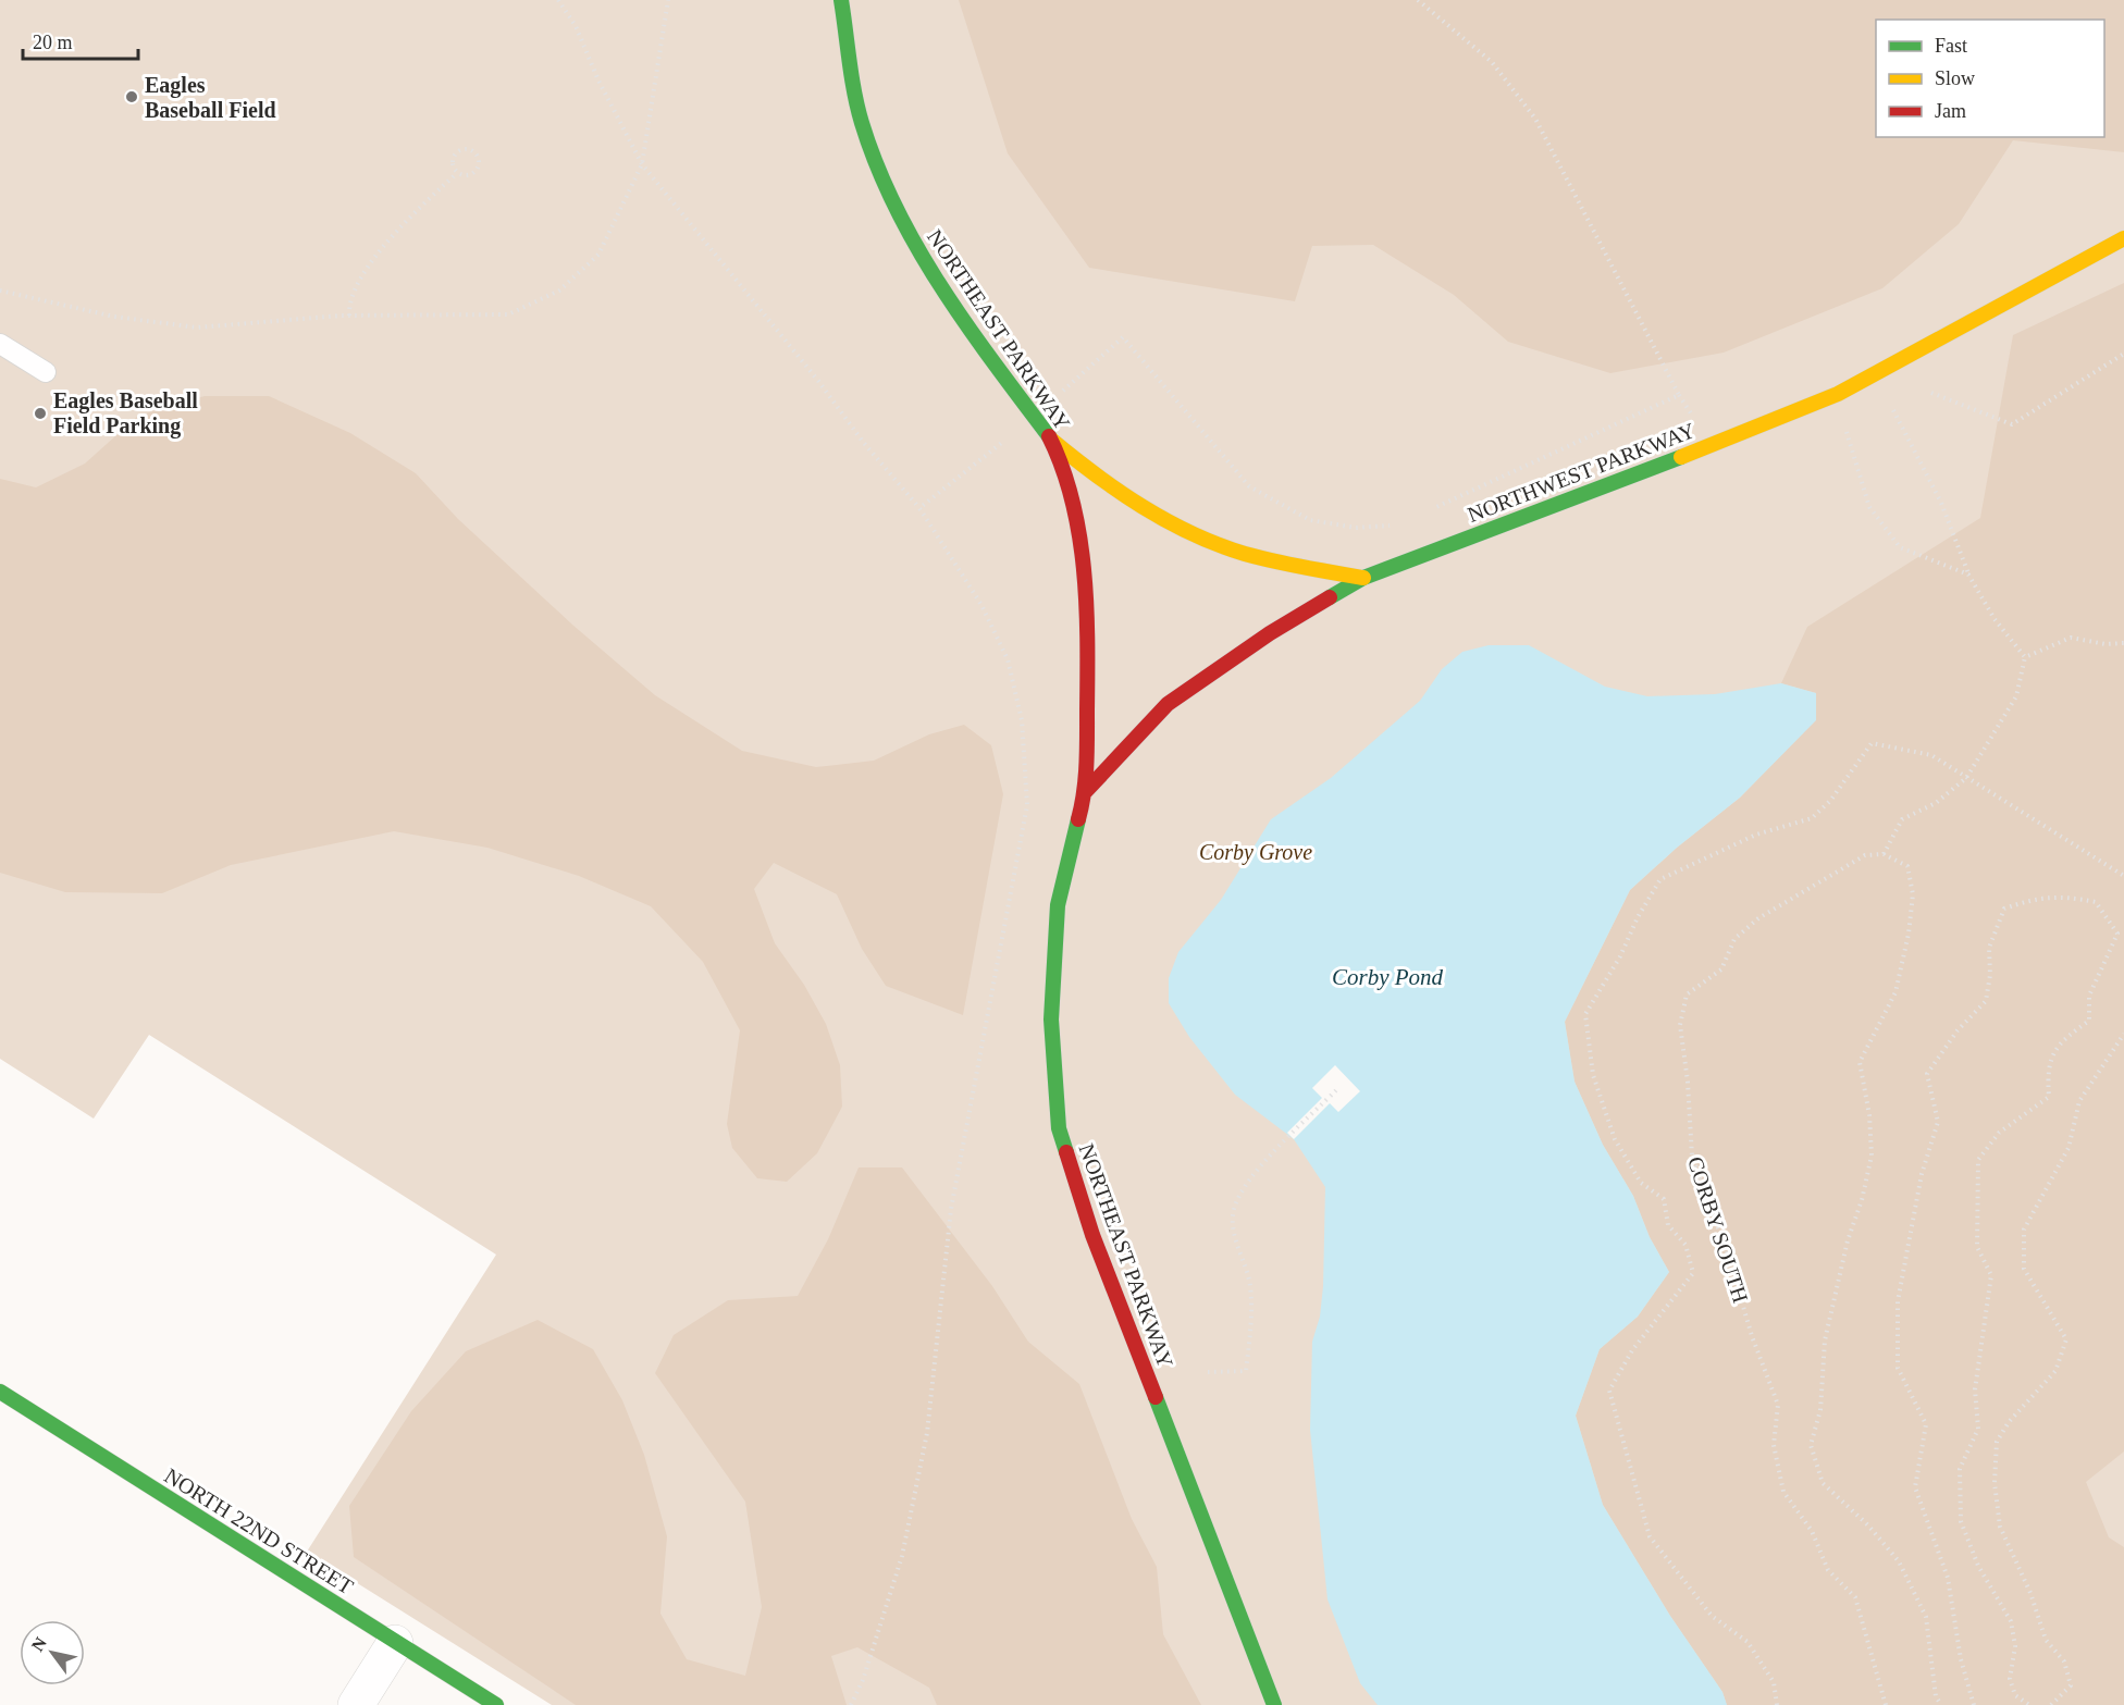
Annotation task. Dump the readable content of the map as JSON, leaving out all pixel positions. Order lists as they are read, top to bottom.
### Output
{
  "streets": {
    "street": ["NORTHEAST PARKWAY", "NORTHWEST PARKWAY", "NORTH 22ND STREET"],
    "path": ["CORBY SOUTH"]
  },
  "crossings": [
    ["NORTHEAST PARKWAY", "NORTHWEST PARKWAY"]
  ],
  "water": ["Corby Pond"],
  "parks": ["Corby Grove"],
  "places": ["Eagles Baseball Field", "Eagles Baseball Field Parking"],
  "legend": ["Fast", "Slow", "Jam"],
  "scale_bar": "20 m",
  "north": "top left"
}
